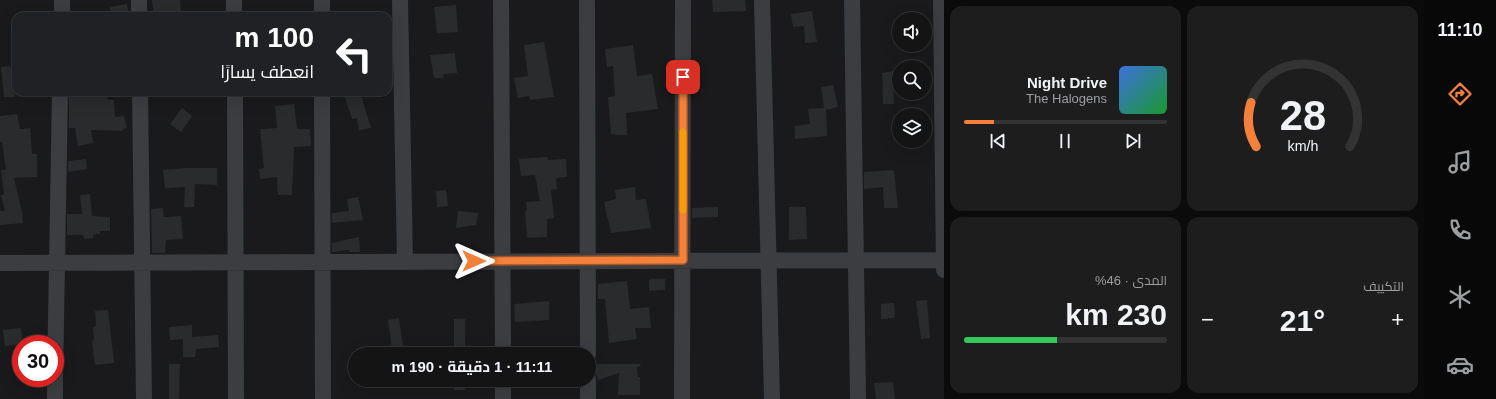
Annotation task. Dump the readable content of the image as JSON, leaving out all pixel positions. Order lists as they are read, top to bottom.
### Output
{
  "page": {
    "tabs": "11:10",
    "turn": ["100 m", "انعطف يسارًا"],
    "song": ["Night Drive", "The Halogens"],
    "tile": [
      "التكييف",
      ["المدى · 46%", "230 km"]
    ],
    "heat": ["−", "21°", "+"],
    "limit": "30",
    "trip": "11:11 · 1 دقيقة · 190 m",
    "gauge": ["28", "km/h"]
  }
}
